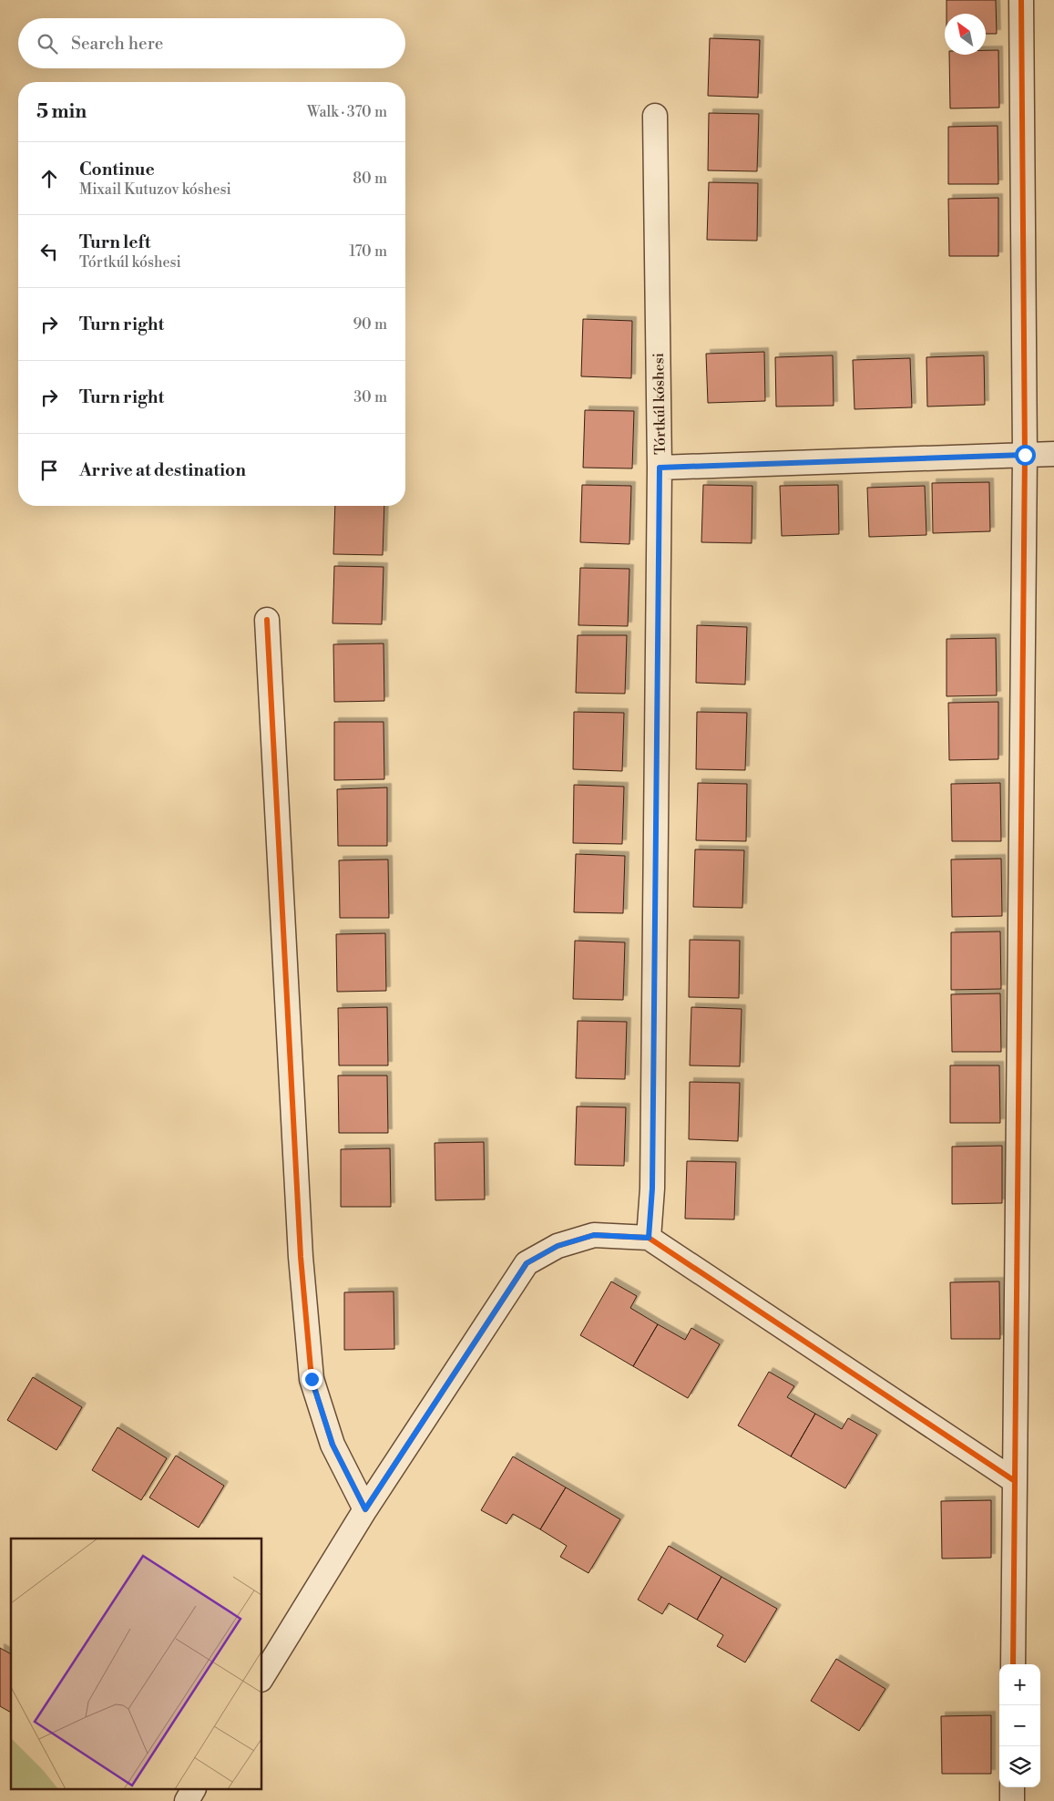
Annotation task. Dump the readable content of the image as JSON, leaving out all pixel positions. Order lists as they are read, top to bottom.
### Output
{
  "streets": {
    "street": ["Tórtkúl kóshesi"]
  },
  "north": "top left",
  "page": {
    "search": "Search here",
    "heading": ["5 min", "Walk · 370 m"],
    "list": [
      ["Continue", "Mixail Kutuzov kóshesi", "80 m"],
      ["Turn left", "Tórtkúl kóshesi", "170 m"],
      ["Turn right", "90 m"],
      ["Turn right", "30 m"],
      "Arrive at destination"
    ],
    "map_buttons": ["+", "−"]
  }
}
